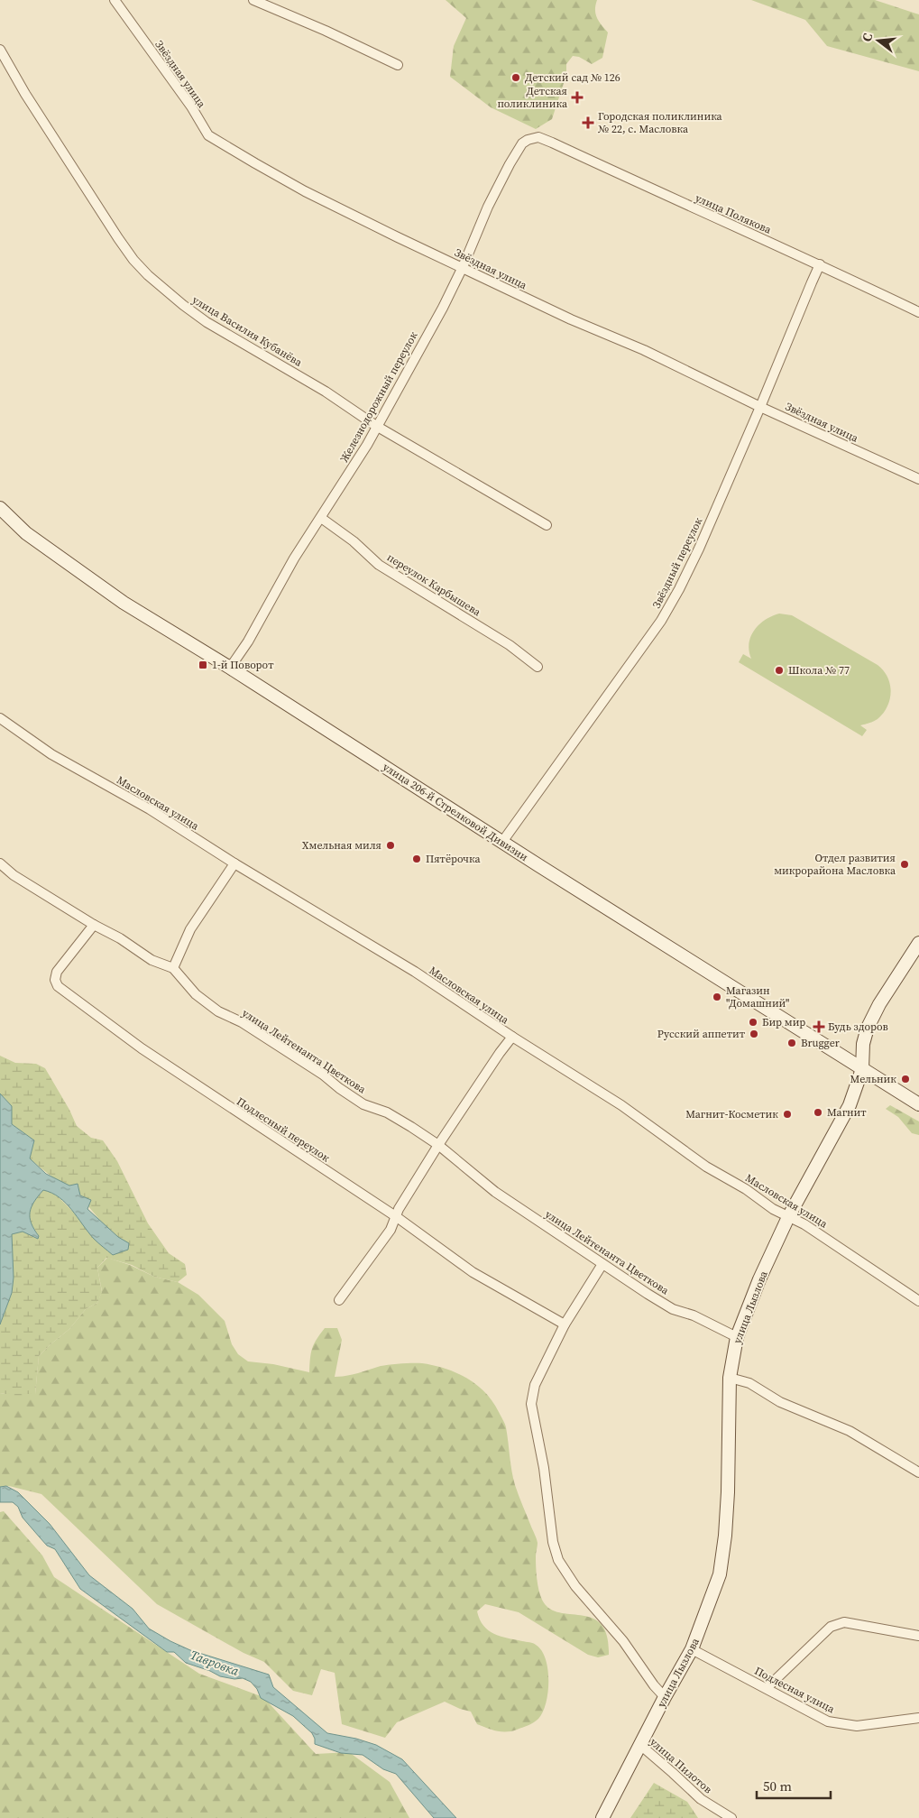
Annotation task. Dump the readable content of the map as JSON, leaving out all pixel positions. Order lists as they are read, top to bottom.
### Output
{
  "streets": {
    "main road": ["улица 206-й Стрелковой Дивизии", "улица Лызлова"],
    "street": [
      "Звёздная улица",
      "улица Полякова",
      "улица Василия Кубанёва",
      "Железнодорожный переулок",
      "Звёздный переулок",
      "переулок Карбышева",
      "Масловская улица",
      "улица Лейтенанта Цветкова",
      "Подлесный переулок",
      "Подлесная улица",
      "улица Пилотов"
    ]
  },
  "crossings": [
    ["Звёздная улица", "Железнодорожный переулок"],
    ["Звёздная улица", "Звёздный переулок"],
    ["улица Полякова", "Железнодорожный переулок"],
    ["улица Полякова", "Звёздный переулок"],
    ["улица Василия Кубанёва", "Железнодорожный переулок"],
    ["Железнодорожный переулок", "переулок Карбышева"],
    ["Железнодорожный переулок", "улица 206-й Стрелковой Дивизии"],
    ["Звёздный переулок", "улица 206-й Стрелковой Дивизии"],
    ["Масловская улица", "улица Лызлова"],
    ["улица 206-й Стрелковой Дивизии", "улица Лызлова"],
    ["улица Лейтенанта Цветкова", "Подлесный переулок"],
    ["улица Лейтенанта Цветкова", "улица Лызлова"],
    ["улица Лызлова", "Подлесная улица"],
    ["улица Лызлова", "улица Пилотов"]
  ],
  "water": ["Тавровка"],
  "places": {
    "other": [
      "Детский сад № 126",
      "Школа № 77",
      "Хмельная миля",
      "Пятёрочка",
      "Отдел развития микрорайона Масловка",
      "Магазин \"Домашний\"",
      "Бир мир",
      "Русский аппетит",
      "Brugger",
      "Мельник",
      "Магнит",
      "Магнит-Косметик"
    ],
    "health": ["Детская поликлиника", "Городская поликлиника № 22, с. Масловка", "Будь здоров"],
    "transit": ["1-й Поворот"]
  },
  "scale_bar": "50 m",
  "north": "left"
}
